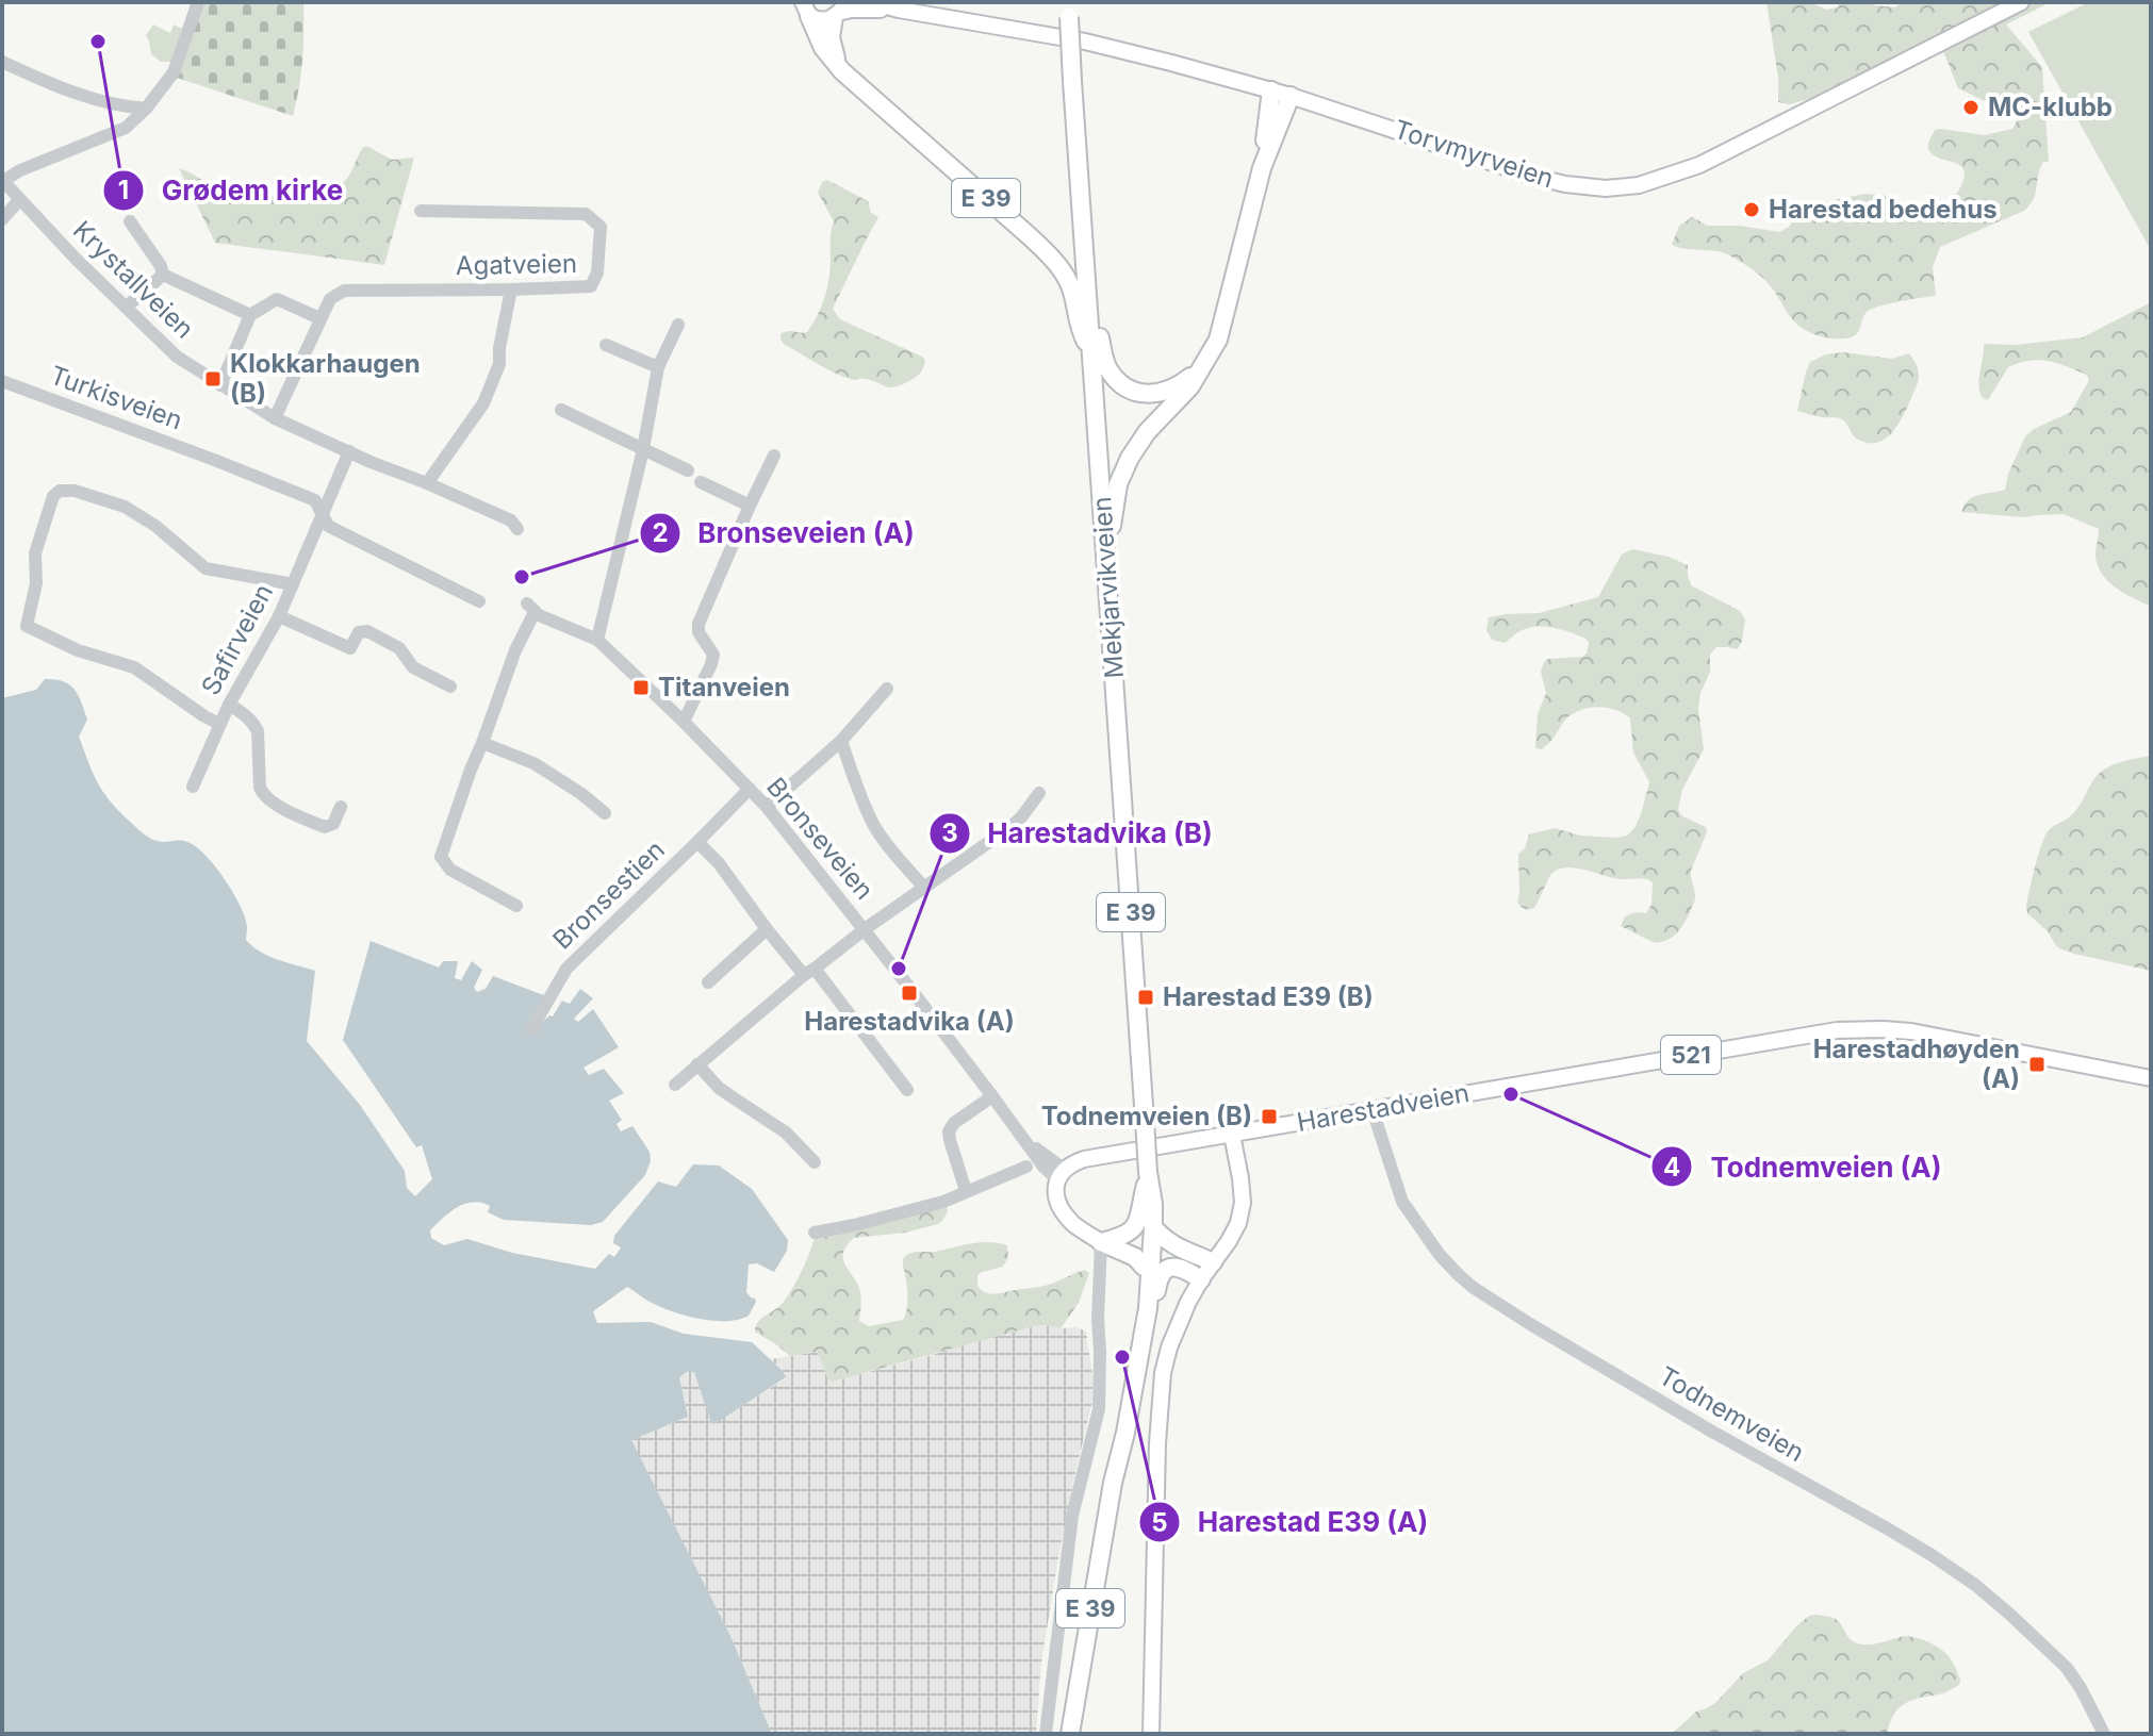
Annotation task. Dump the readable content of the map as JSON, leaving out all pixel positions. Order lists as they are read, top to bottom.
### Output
{
  "streets": {
    "highway": ["E 39", "Mekjarvikveien"],
    "main road": ["Torvmyrveien", "521", "Harestadveien"],
    "street": [
      "Agatveien",
      "Krystallveien",
      "Turkisveien",
      "Safirveien",
      "Bronseveien",
      "Bronsestien",
      "Todnemveien"
    ]
  },
  "crossings": [
    ["Torvmyrveien", "E 39"],
    ["E 39", "Mekjarvikveien"],
    ["Agatveien", "Krystallveien"],
    ["Krystallveien", "Safirveien"],
    ["Turkisveien", "Safirveien"],
    ["Bronseveien", "Bronsestien"],
    ["Bronseveien", "Harestadveien"],
    ["Harestadveien", "Todnemveien"]
  ],
  "places": {
    "other": [
      "Grødem kirke",
      "MC-klubb",
      "Harestad bedehus",
      "Bronseveien (A)",
      "Harestadvika (B)",
      "Todnemveien (A)",
      "Harestad E39 (A)"
    ],
    "transit": [
      "Klokkarhaugen (B)",
      "Titanveien",
      "Harestadvika (A)",
      "Harestad E39 (B)",
      "Harestadhøyden (A)",
      "Todnemveien (B)"
    ]
  }
}
